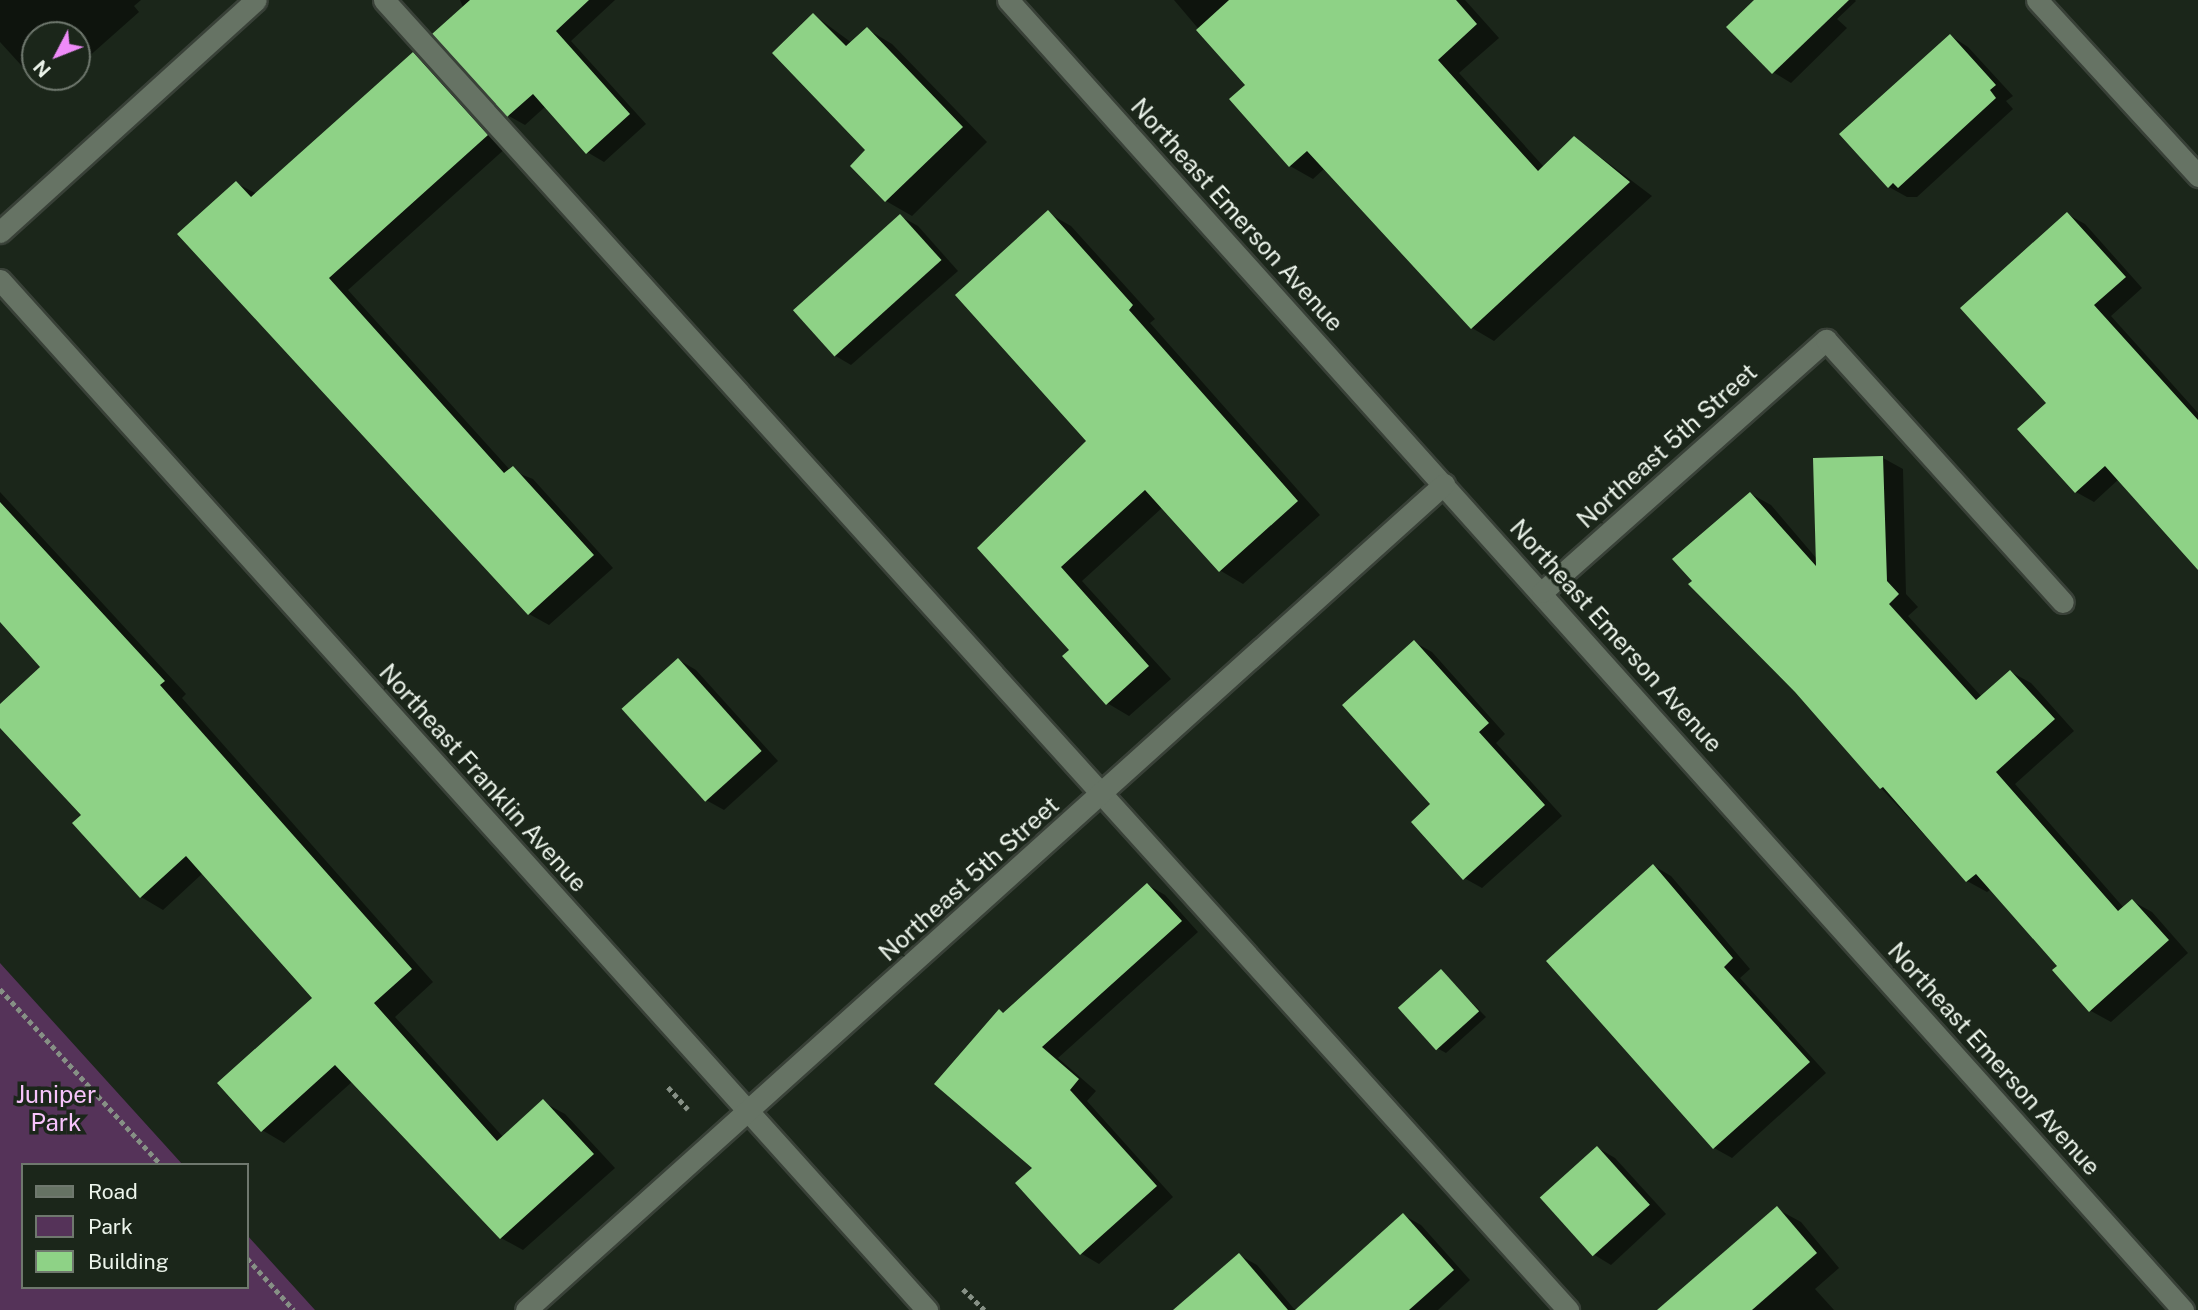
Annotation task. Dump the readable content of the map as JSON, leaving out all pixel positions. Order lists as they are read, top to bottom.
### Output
{
  "streets": {
    "street": ["Northeast Emerson Avenue", "Northeast 5th Street", "Northeast Franklin Avenue"]
  },
  "crossings": [
    ["Northeast Emerson Avenue", "Northeast 5th Street"],
    ["Northeast 5th Street", "Northeast Franklin Avenue"]
  ],
  "parks": ["Juniper Park"],
  "legend": ["Road", "Park", "Building"],
  "north": "bottom left"
}
